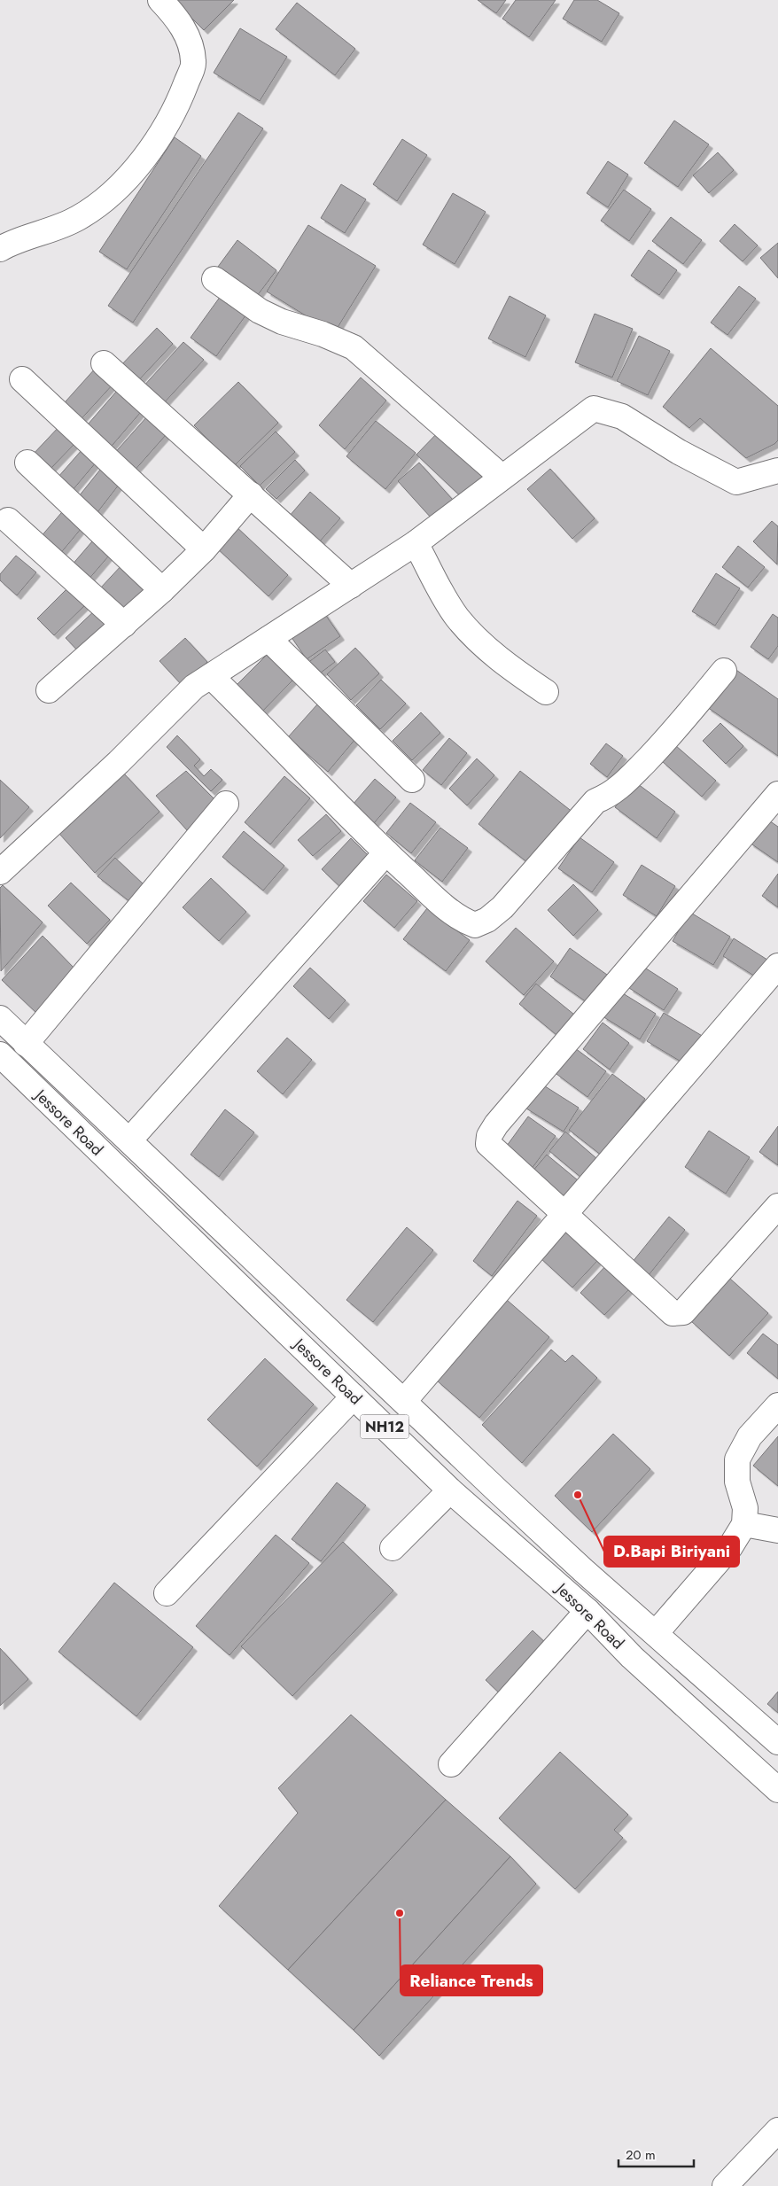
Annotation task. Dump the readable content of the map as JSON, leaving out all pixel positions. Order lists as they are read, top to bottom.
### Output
{
  "streets": {
    "main road": ["Jessore Road", "NH12"]
  },
  "places": ["D.Bapi Biriyani", "Reliance Trends"],
  "scale_bar": "20 m"
}
